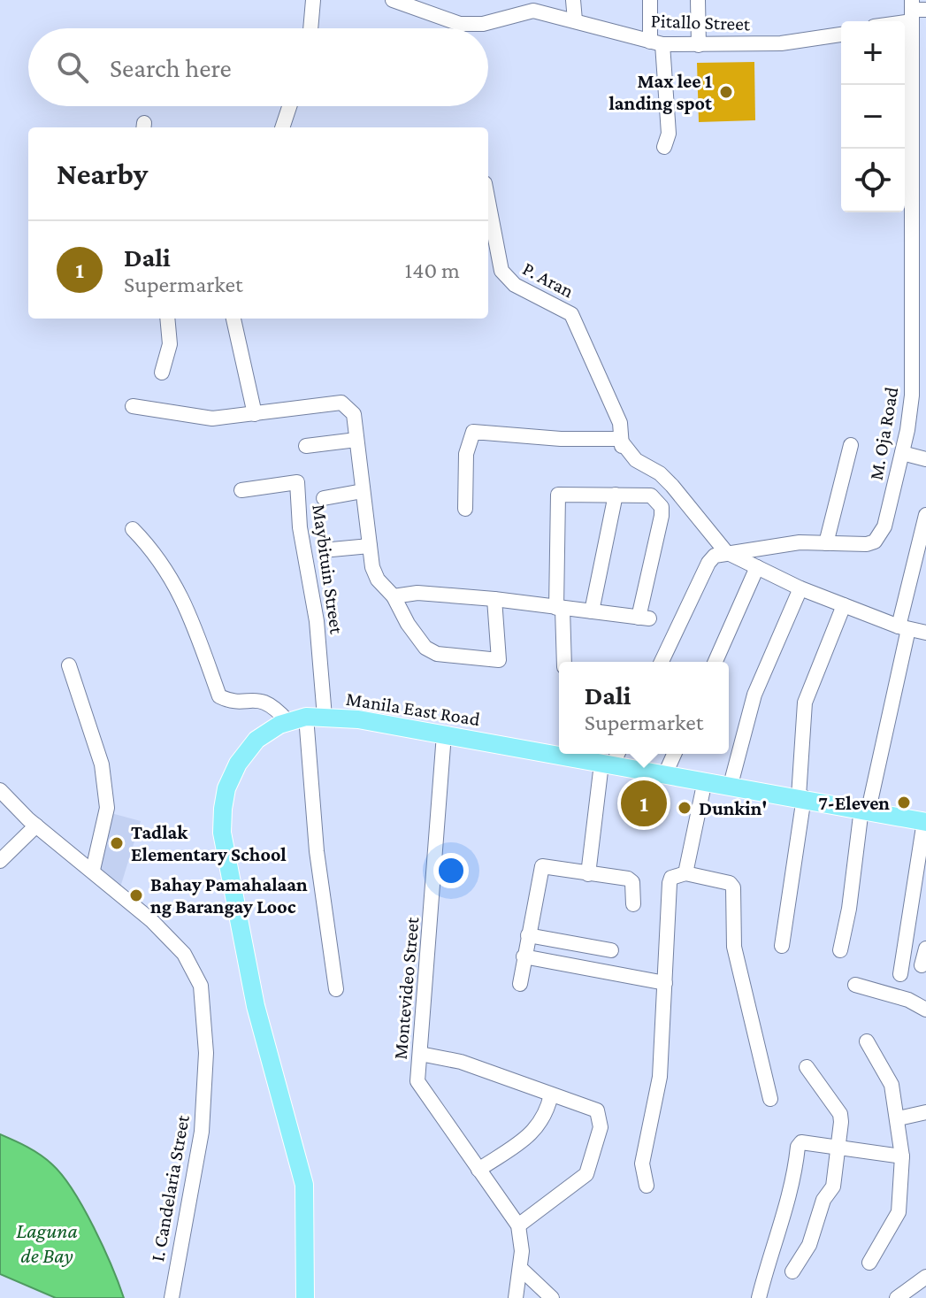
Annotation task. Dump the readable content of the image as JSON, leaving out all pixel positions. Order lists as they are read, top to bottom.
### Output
{
  "streets": {
    "main road": ["Manila East Road"],
    "street": [
      "Pitallo Street",
      "P. Aran",
      "M. Oja Road",
      "Maybituin Street",
      "Montevideo Street",
      "I. Candelaria Street"
    ]
  },
  "crossings": [
    ["Maybituin Street", "Manila East Road"],
    ["Manila East Road", "Montevideo Street"]
  ],
  "water": ["Laguna de Bay"],
  "places": [
    "Max lee 1 landing spot",
    "7-Eleven",
    "Dunkin'",
    "Tadlak Elementary School",
    "Bahay Pamahalaan ng Barangay Looc"
  ],
  "page": {
    "map_buttons": ["+", "−"],
    "search": "Search here",
    "heading": "Nearby",
    "list": [
      {
        "mark": "1",
        "name": "Dali",
        "note": "Supermarket",
        "value": "140 m"
      }
    ],
    "popup": ["Dali", "Supermarket"],
    "pins": "1"
  }
}
